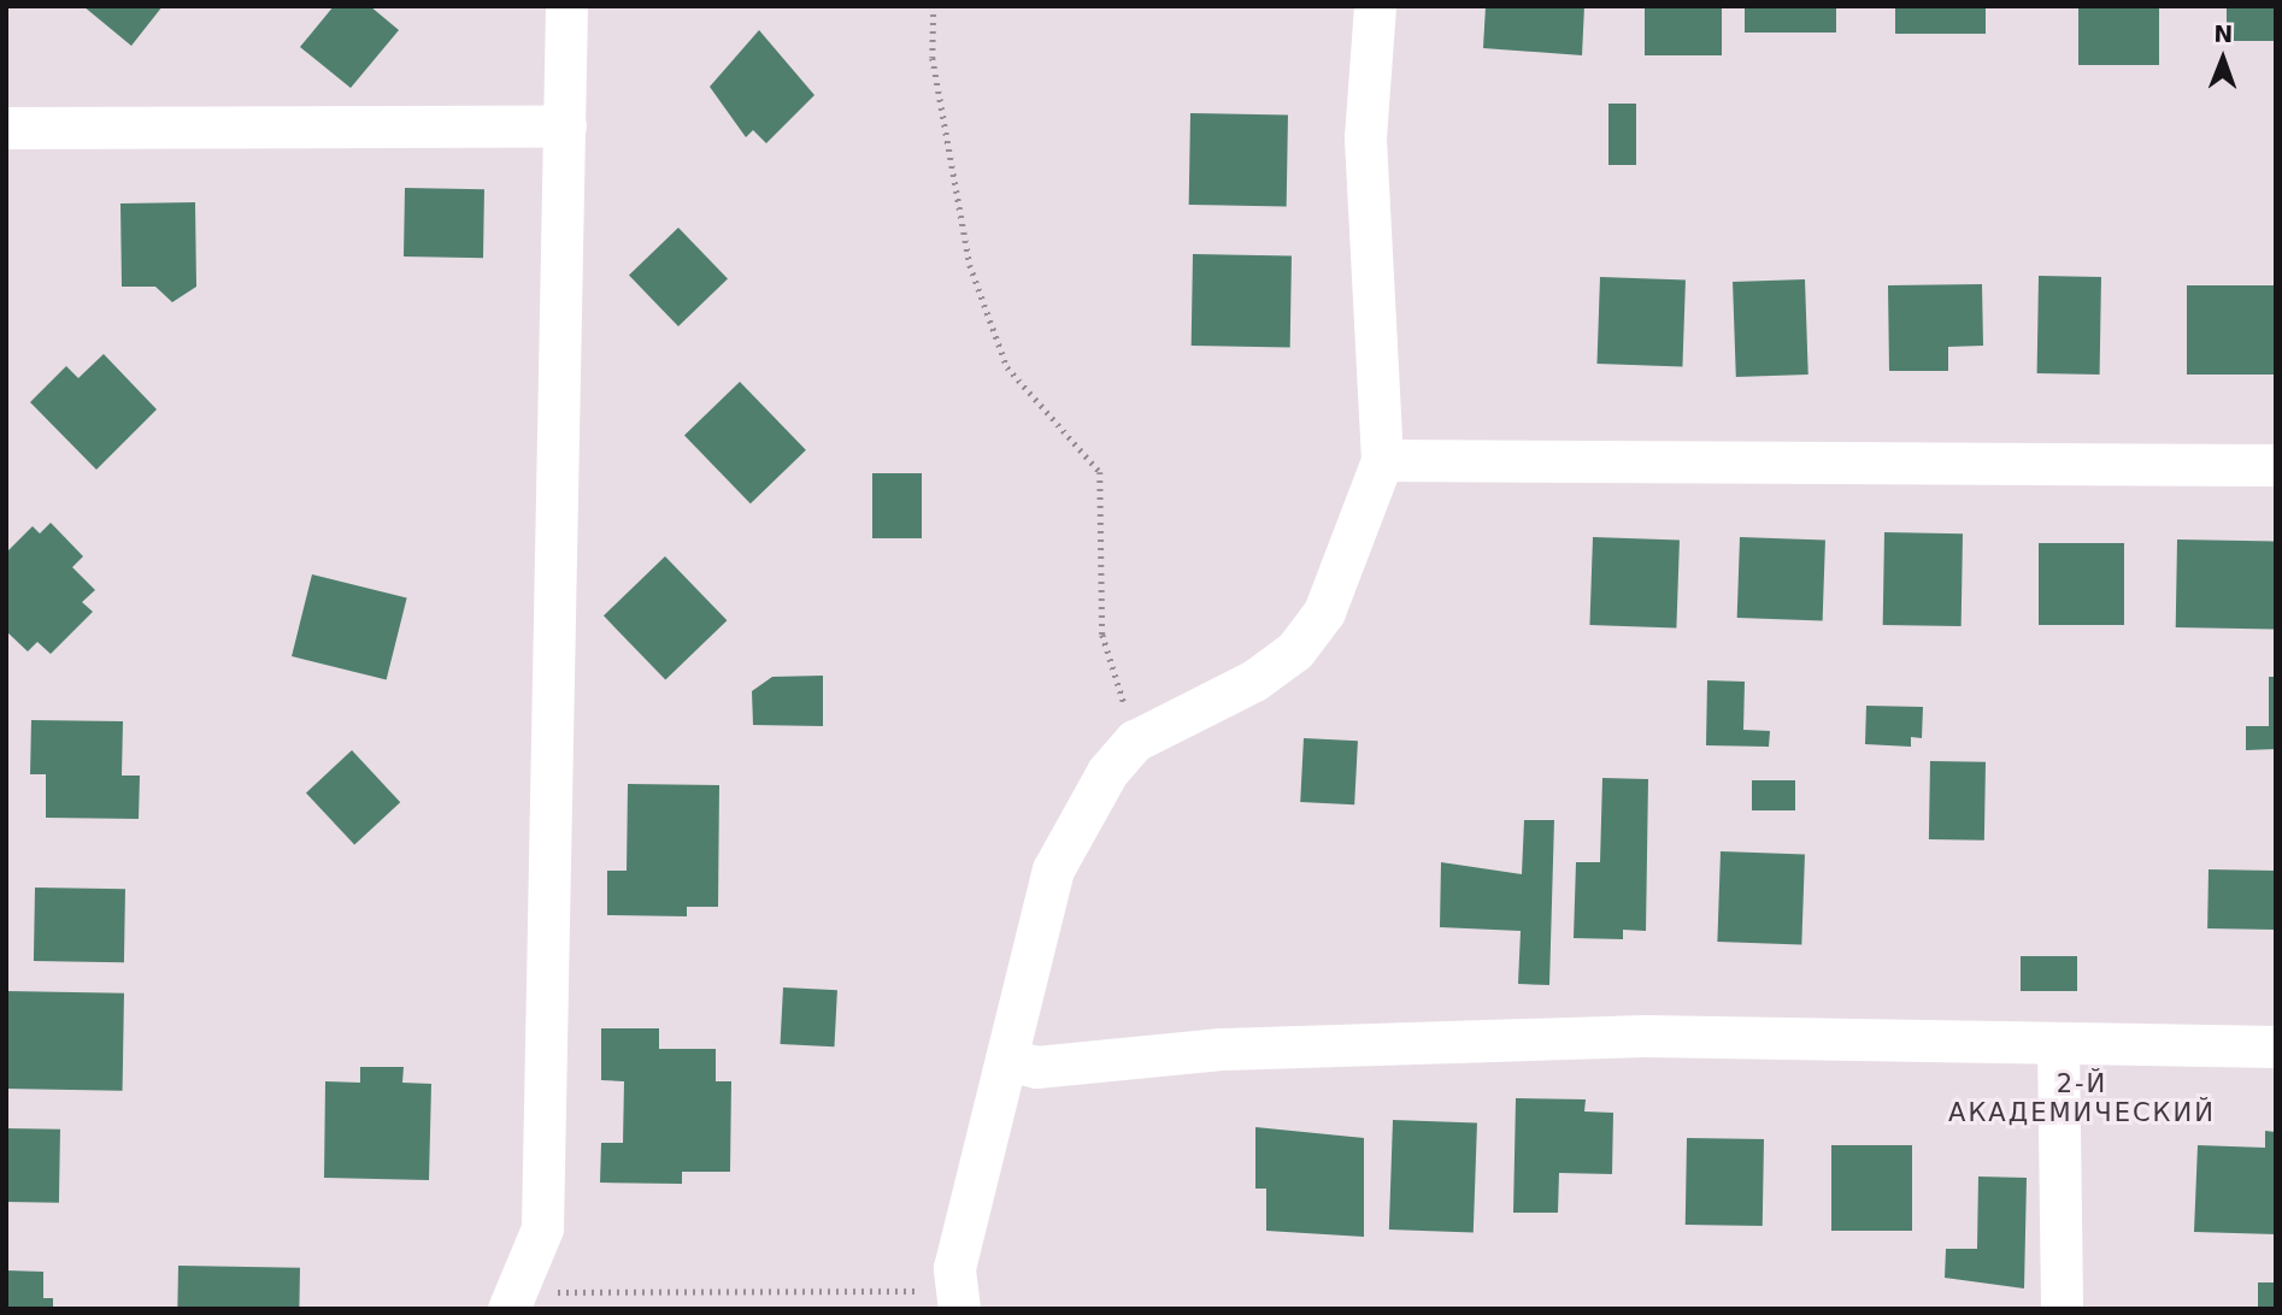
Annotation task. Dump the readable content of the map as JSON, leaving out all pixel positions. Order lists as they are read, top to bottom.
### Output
{
  "districts": ["2-Й АКАДЕМИЧЕСКИЙ"],
  "north": "top"
}
